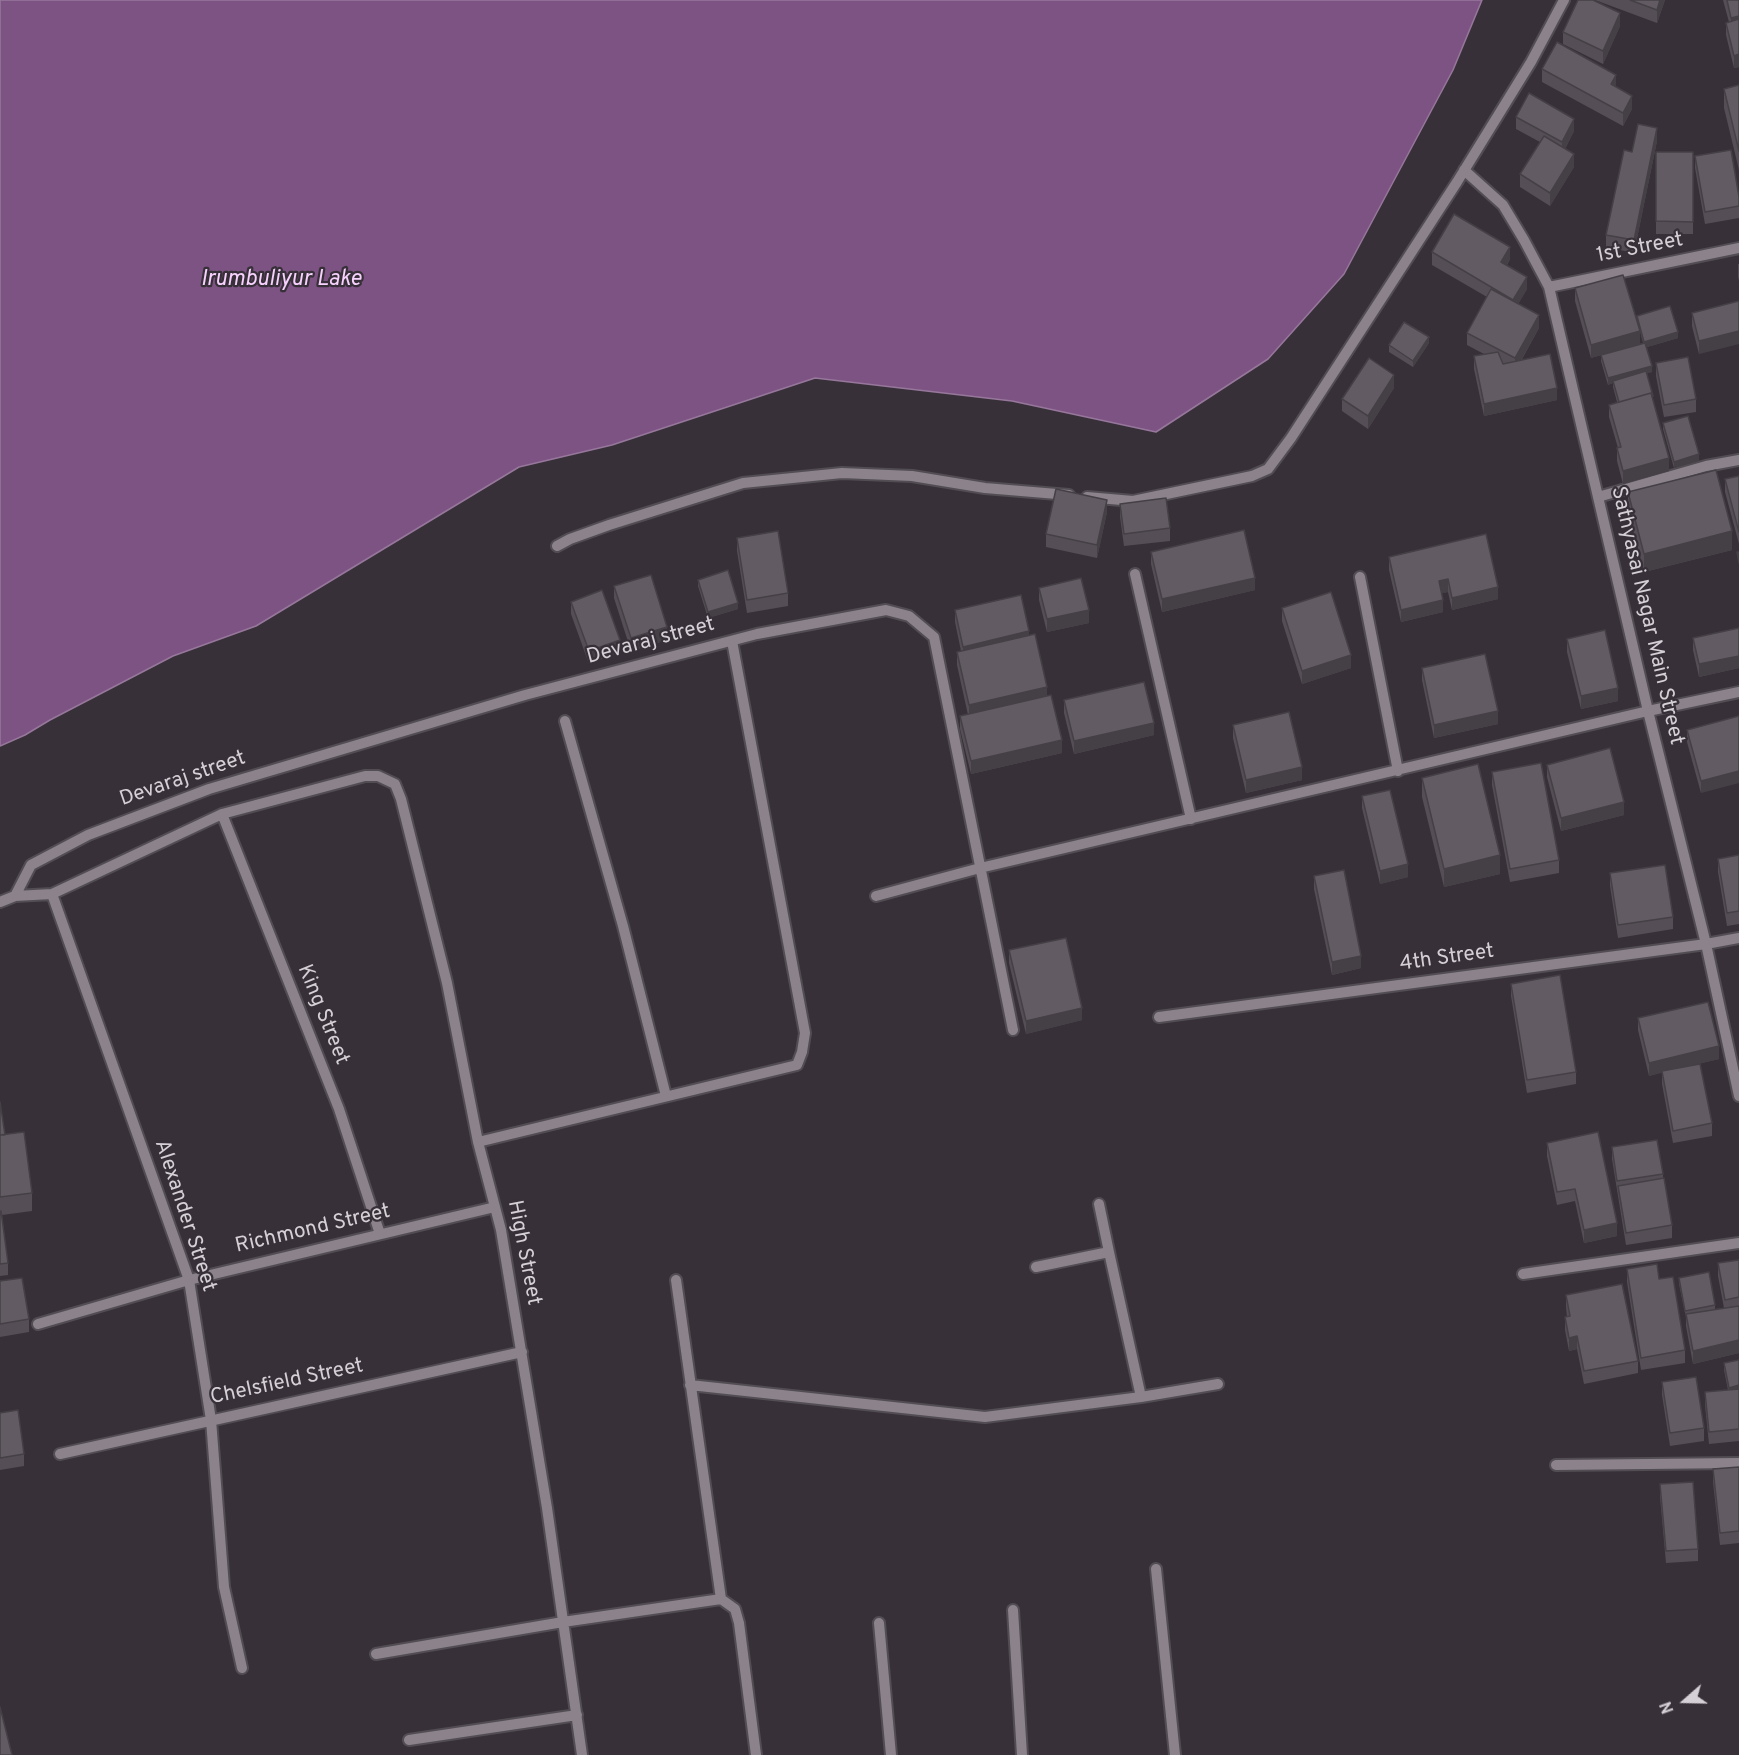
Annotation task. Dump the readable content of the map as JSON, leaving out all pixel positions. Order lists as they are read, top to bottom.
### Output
{
  "streets": {
    "street": [
      "1st Street",
      "Sathyasai Nagar Main Street",
      "Devaraj street",
      "4th Street",
      "King Street",
      "Alexander Street",
      "Richmond Street",
      "High Street",
      "Chelsfield Street"
    ]
  },
  "crossings": [
    ["1st Street", "Sathyasai Nagar Main Street"],
    ["Sathyasai Nagar Main Street", "4th Street"],
    ["King Street", "Richmond Street"],
    ["King Street", "High Street"],
    ["Alexander Street", "Richmond Street"],
    ["Alexander Street", "Chelsfield Street"],
    ["Richmond Street", "High Street"],
    ["High Street", "Chelsfield Street"]
  ],
  "water": ["Irumbuliyur Lake"],
  "north": "left"
}
